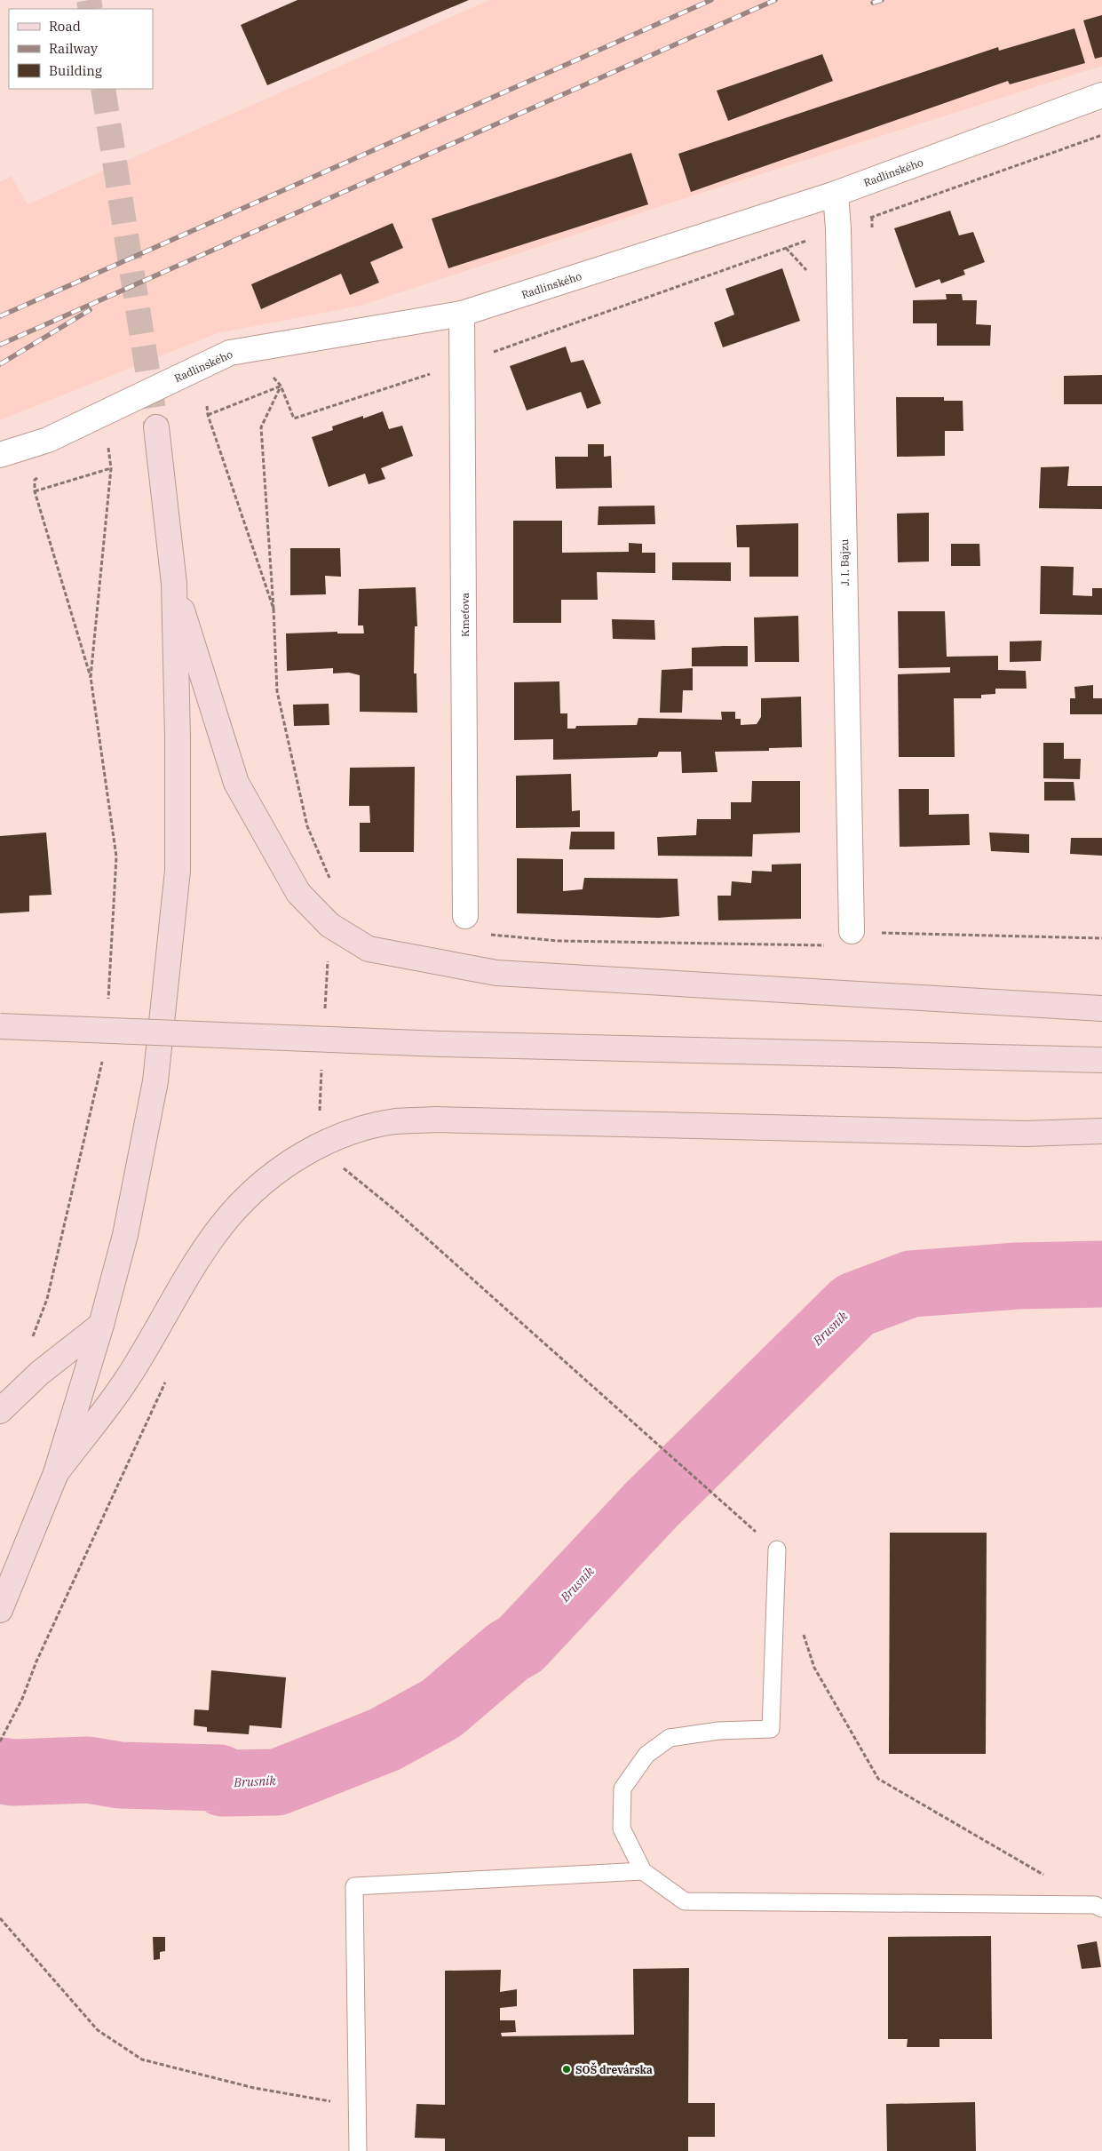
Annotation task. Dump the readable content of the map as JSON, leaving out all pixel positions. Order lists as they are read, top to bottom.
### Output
{
  "streets": {
    "street": ["Radlinského", "J. I. Bajzu", "Kmeťova"]
  },
  "crossings": [
    ["Radlinského", "J. I. Bajzu"],
    ["Radlinského", "Kmeťova"]
  ],
  "water": ["Brusník"],
  "places": ["SOŠ drevárska"],
  "legend": ["Road", "Railway", "Building"]
}
